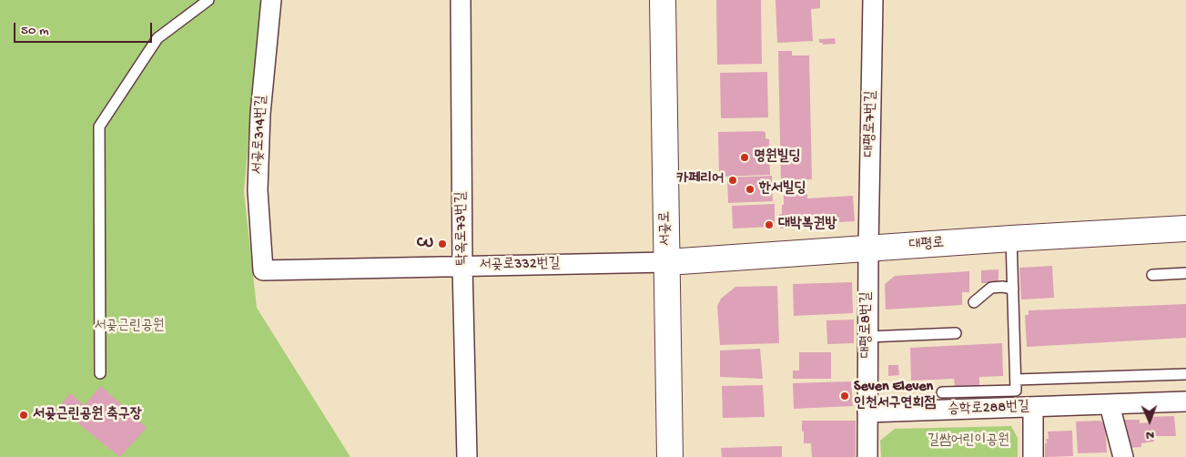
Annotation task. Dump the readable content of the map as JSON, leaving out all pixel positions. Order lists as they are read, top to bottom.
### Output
{
  "streets": {
    "street": [
      "대평로7번길",
      "서곶로314번길",
      "탁옥로73번길",
      "서곶로",
      "대평로",
      "서곶로332번길",
      "대평로8번길",
      "승학로288번길"
    ]
  },
  "crossings": [
    ["대평로7번길", "대평로"],
    ["대평로7번길", "대평로8번길"],
    ["서곶로314번길", "서곶로332번길"],
    ["탁옥로73번길", "서곶로332번길"],
    ["서곶로", "대평로"],
    ["서곶로", "서곶로332번길"],
    ["대평로", "서곶로332번길"],
    ["대평로", "대평로8번길"],
    ["대평로8번길", "승학로288번길"]
  ],
  "parks": ["서곶근린공원", "길쌈어린이공원"],
  "places": [
    "명원빌딩",
    "카페리어",
    "한서빌딩",
    "대박복권방",
    "CU",
    "Seven Eleven 인천서구연희점",
    "서곶근린공원 축구장"
  ],
  "scale_bar": "50 m",
  "north": "bottom"
}
